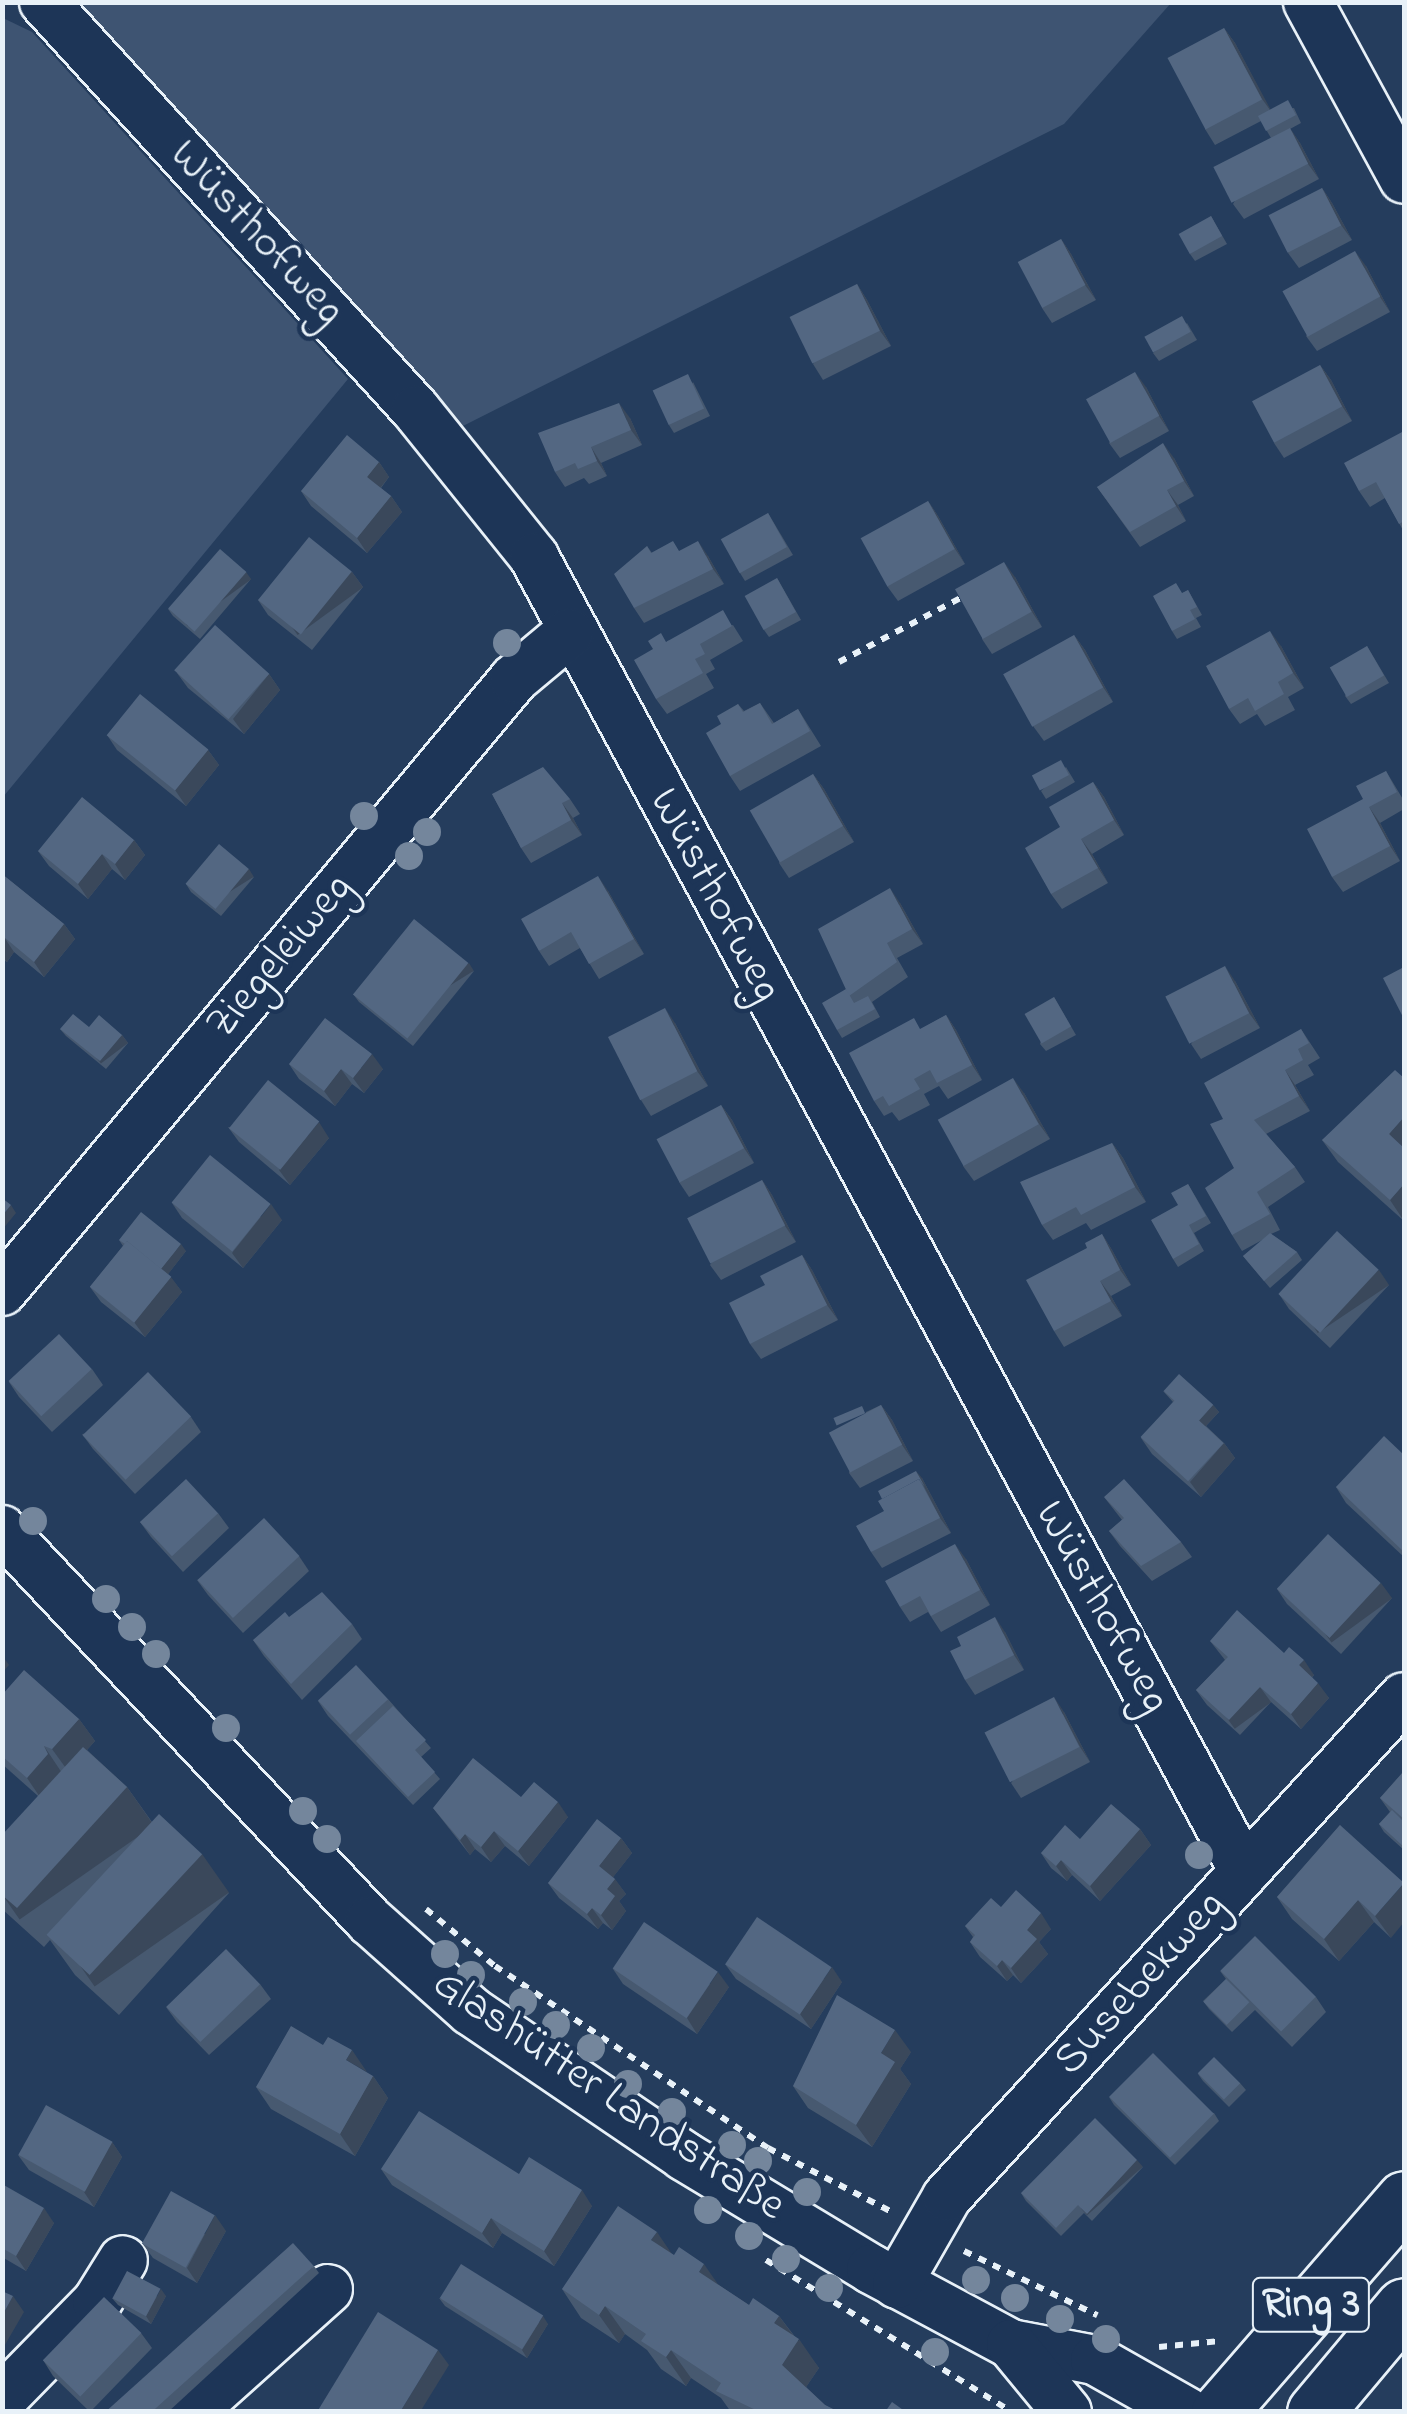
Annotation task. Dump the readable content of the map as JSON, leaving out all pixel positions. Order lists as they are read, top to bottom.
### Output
{
  "streets": {
    "main road": ["Ring 3"],
    "street": [
      "Wüsthofweg",
      "Ziegeleiweg",
      "Susebekweg",
      "Glashütter Landstraße"
    ]
  },
  "crossings": [
    ["Wüsthofweg", "Ziegeleiweg"],
    ["Wüsthofweg", "Susebekweg"],
    ["Susebekweg", "Glashütter Landstraße"]
  ]
}
